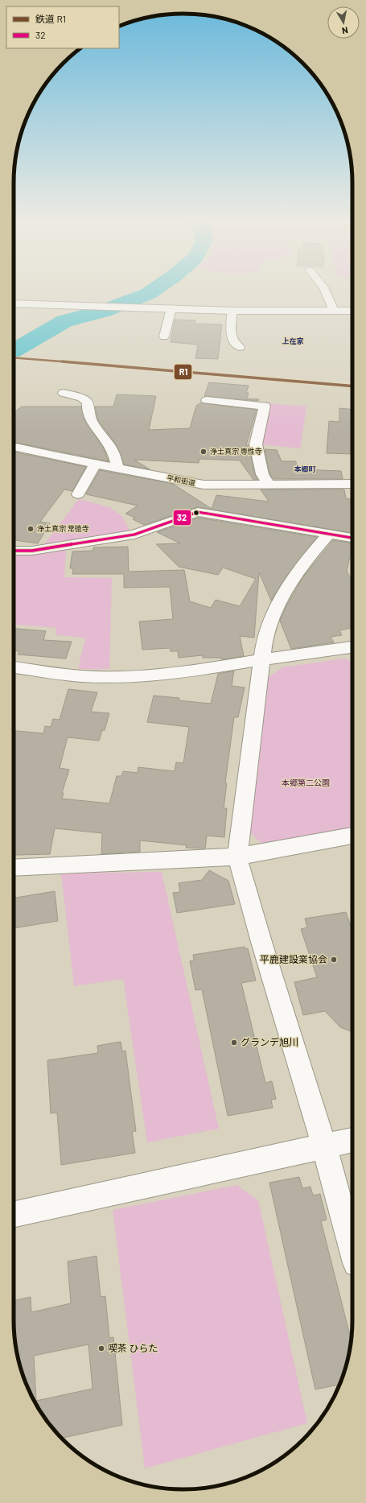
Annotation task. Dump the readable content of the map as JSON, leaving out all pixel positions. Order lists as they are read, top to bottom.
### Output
{
  "streets": {
    "main road": ["平和街道"]
  },
  "districts": ["上在家", "本郷町"],
  "parks": ["本郷第二公園"],
  "places": [
    "浄土真宗 専性寺",
    "浄土真宗 常徳寺",
    "平鹿建設業協会",
    "グランデ旭川",
    "喫茶 ひらた"
  ],
  "lines": ["rail line R1", "transit line 32"],
  "legend": ["鉄道 R1", "32"],
  "north": "bottom"
}
